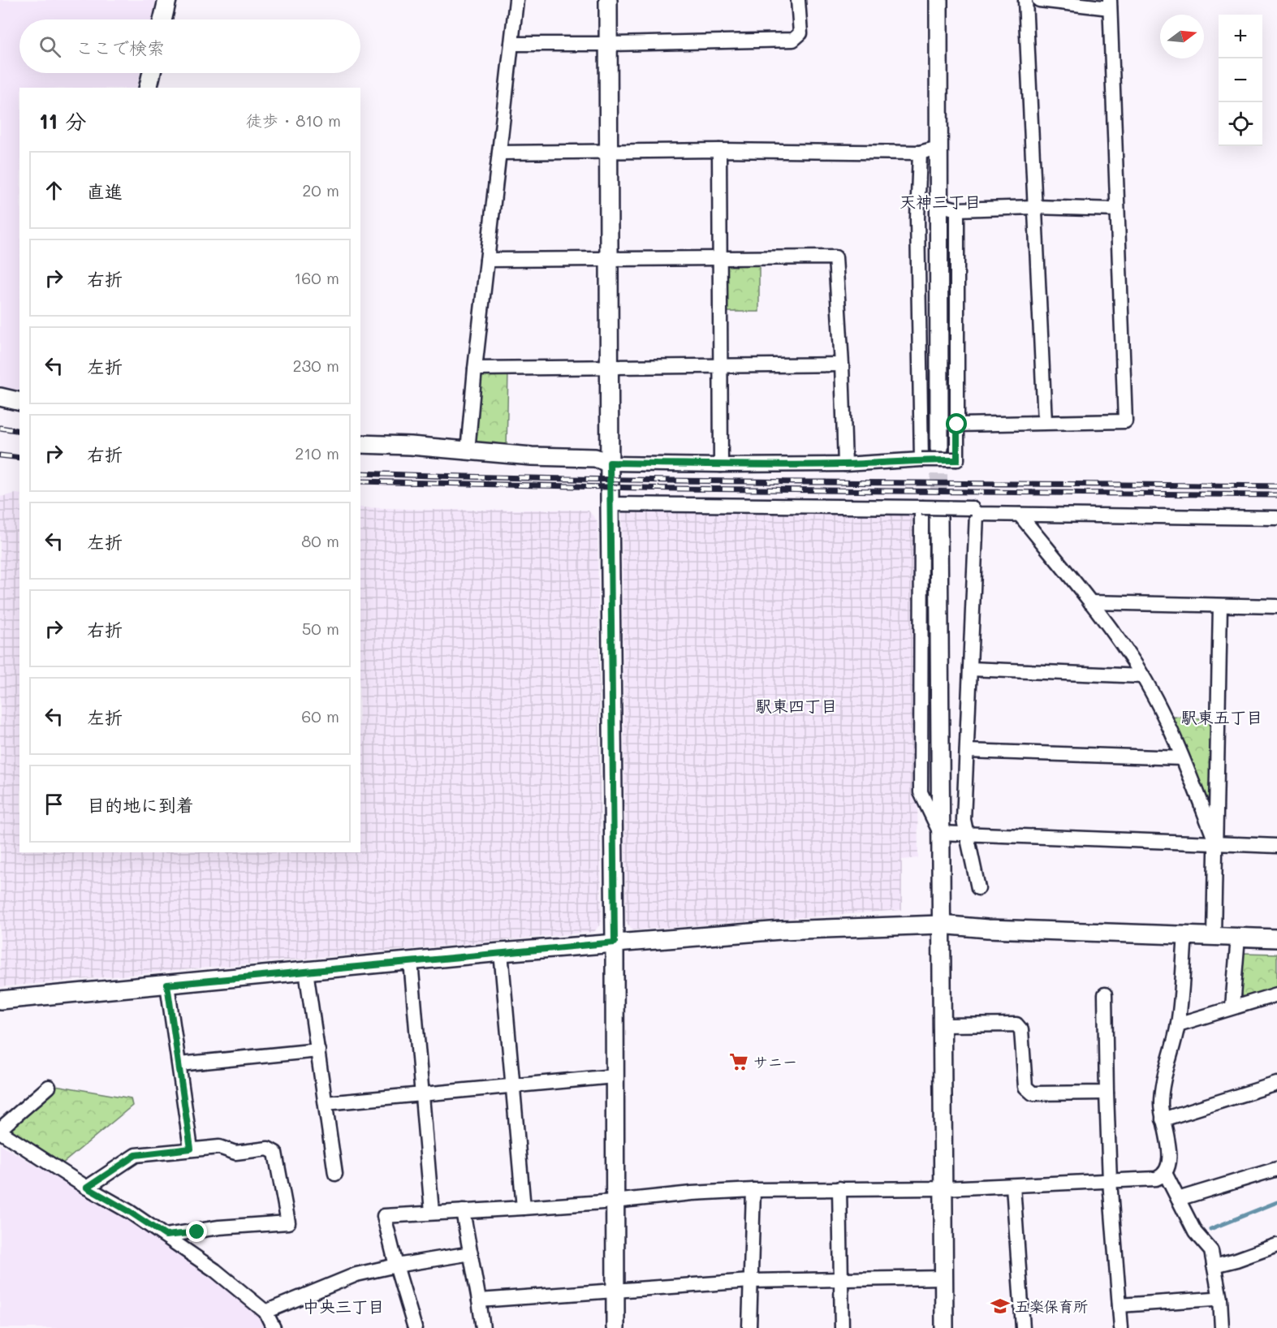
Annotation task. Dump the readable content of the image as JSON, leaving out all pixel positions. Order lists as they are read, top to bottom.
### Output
{
  "districts": [
    "天神三丁目",
    "駅東四丁目",
    "駅東五丁目",
    "中央三丁目"
  ],
  "places": {
    "supermarket": ["サニー"],
    "school or university": ["五楽保育所"]
  },
  "north": "right",
  "page": {
    "map_buttons": ["+", "−"],
    "search": "ここで検索",
    "heading": ["11 分", "徒歩 · 810 m"],
    "list": [
      ["直進", "20 m"],
      ["右折", "160 m"],
      ["左折", "230 m"],
      ["右折", "210 m"],
      ["左折", "80 m"],
      ["右折", "50 m"],
      ["左折", "60 m"],
      "目的地に到着"
    ]
  }
}
